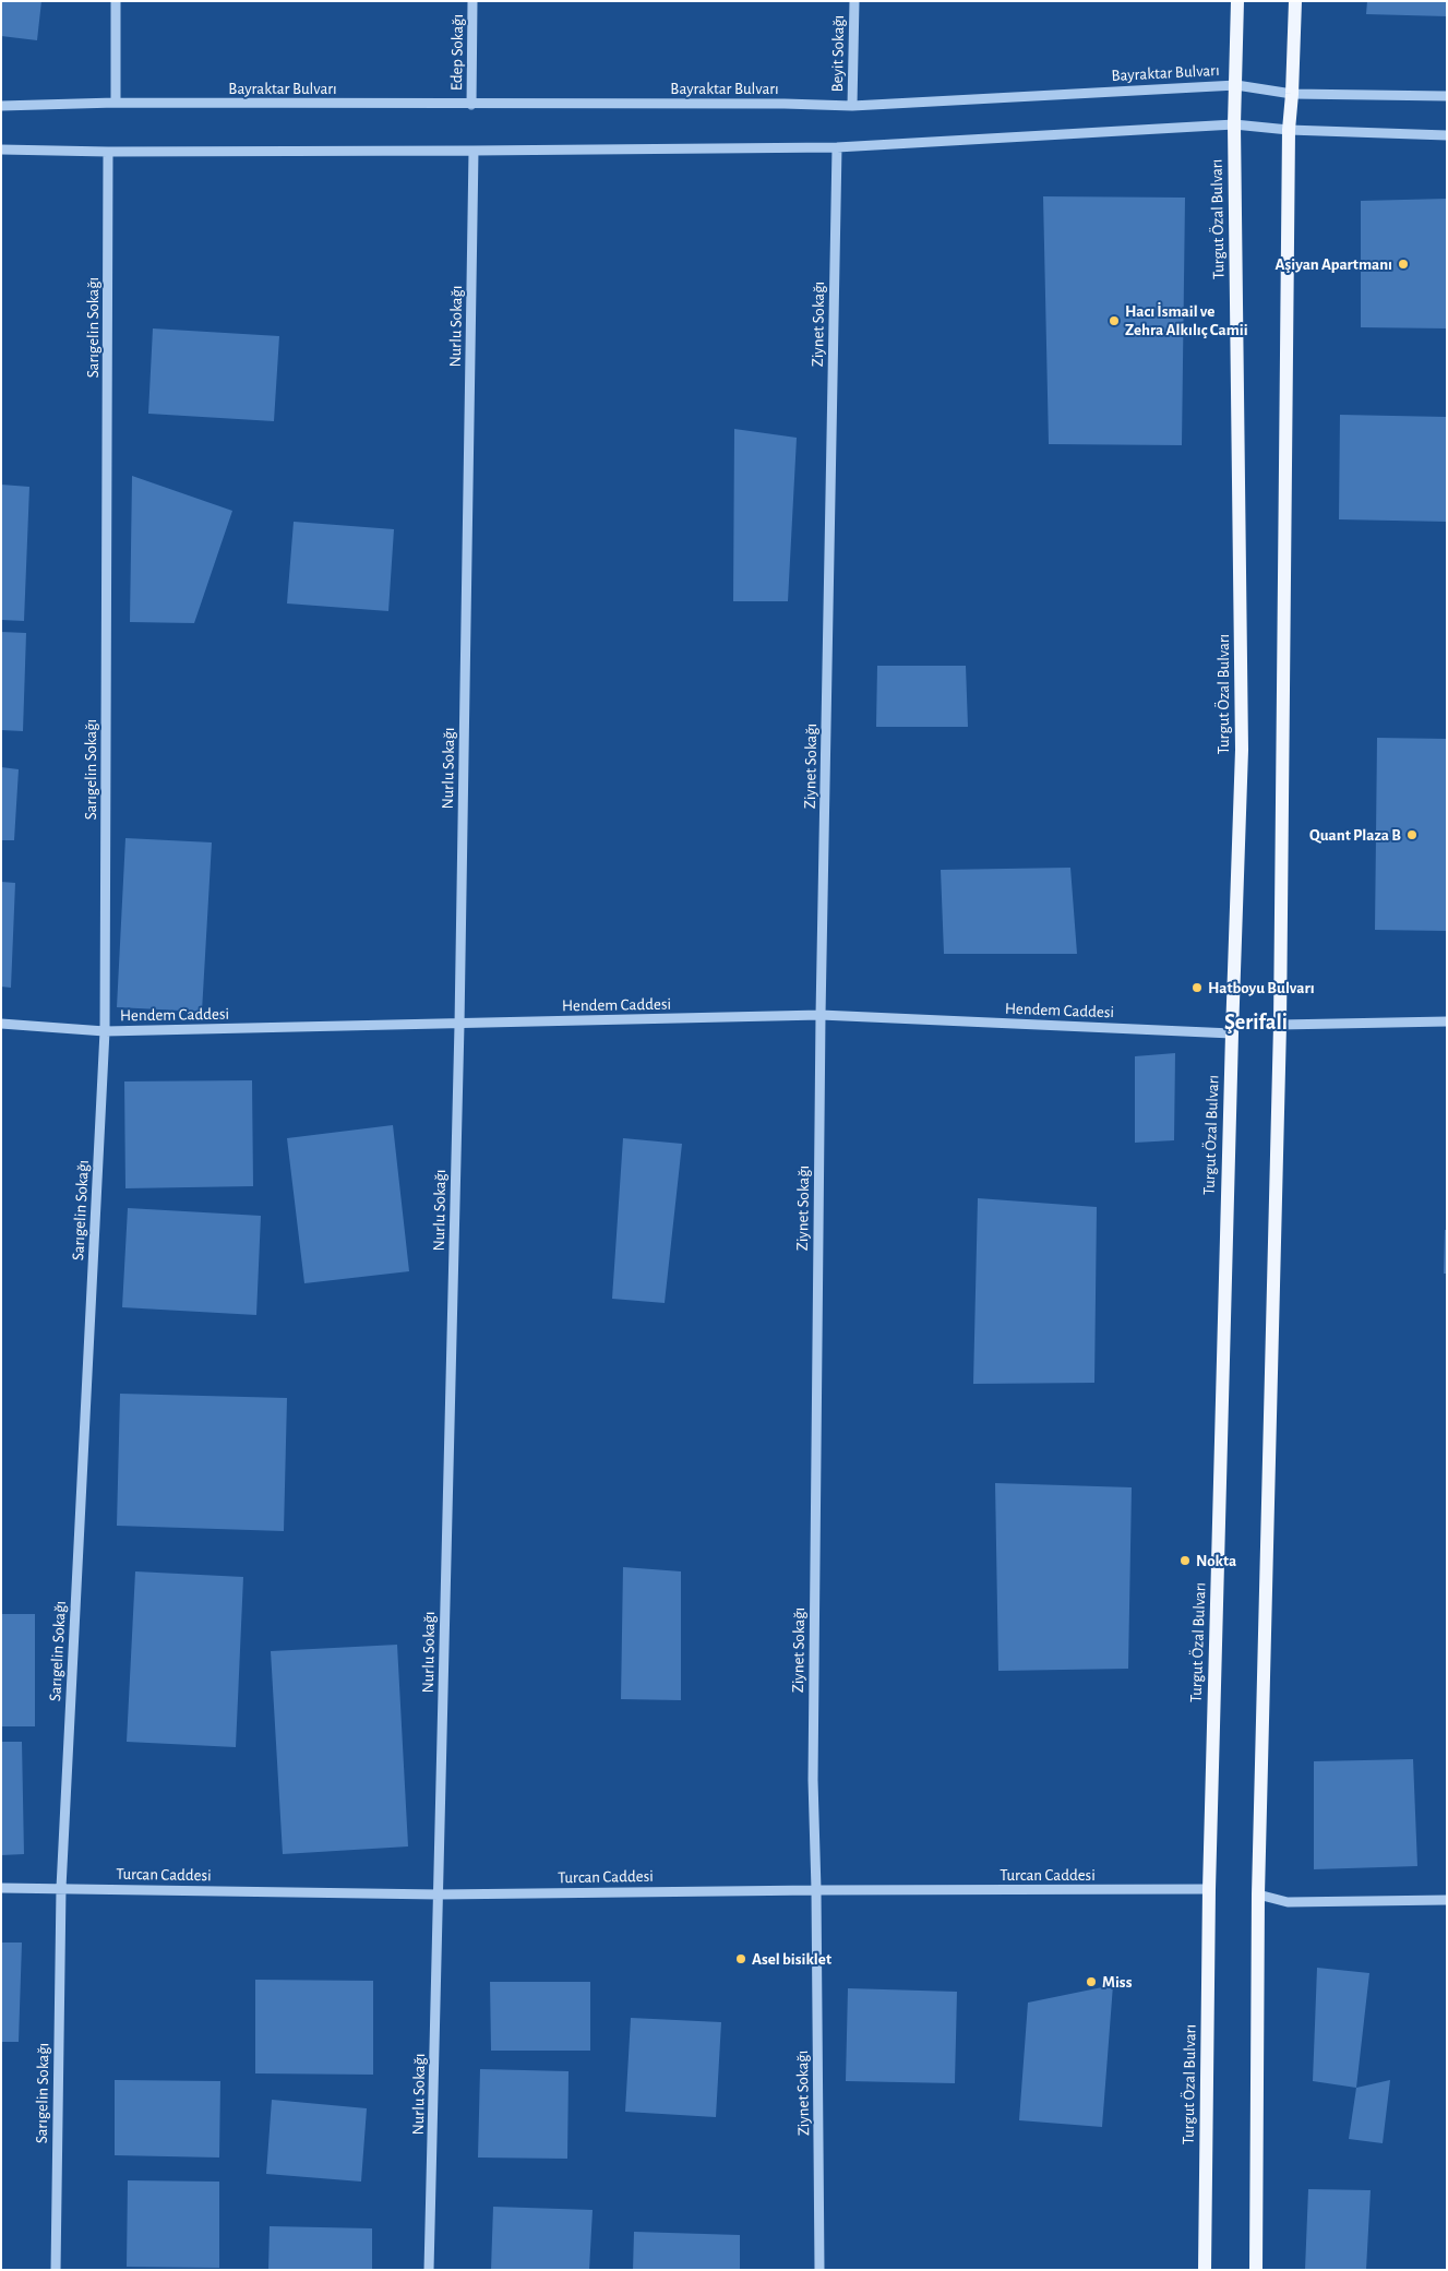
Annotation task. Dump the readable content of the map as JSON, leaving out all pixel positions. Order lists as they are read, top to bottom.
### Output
{
  "streets": {
    "main road": ["Turgut Özal Bulvarı"],
    "street": [
      "Edep Sokağı",
      "Beyit Sokağı",
      "Bayraktar Bulvarı",
      "Ziynet Sokağı",
      "Nurlu Sokağı",
      "Sarıgelin Sokağı",
      "Hendem Caddesi",
      "Turcan Caddesi"
    ]
  },
  "crossings": [
    ["Edep Sokağı", "Bayraktar Bulvarı"],
    ["Beyit Sokağı", "Bayraktar Bulvarı"],
    ["Bayraktar Bulvarı", "Turgut Özal Bulvarı"],
    ["Turgut Özal Bulvarı", "Hendem Caddesi"],
    ["Turgut Özal Bulvarı", "Turcan Caddesi"],
    ["Ziynet Sokağı", "Hendem Caddesi"],
    ["Ziynet Sokağı", "Turcan Caddesi"],
    ["Nurlu Sokağı", "Hendem Caddesi"],
    ["Nurlu Sokağı", "Turcan Caddesi"],
    ["Sarıgelin Sokağı", "Hendem Caddesi"],
    ["Sarıgelin Sokağı", "Turcan Caddesi"]
  ],
  "districts": ["Şerifali"],
  "places": [
    "Aşiyan Apartmanı",
    "Hacı İsmail ve Zehra Alkılıç Camii",
    "Quant Plaza B",
    "Hatboyu Bulvarı",
    "Nokta",
    "Asel bisiklet",
    "Miss"
  ]
}
